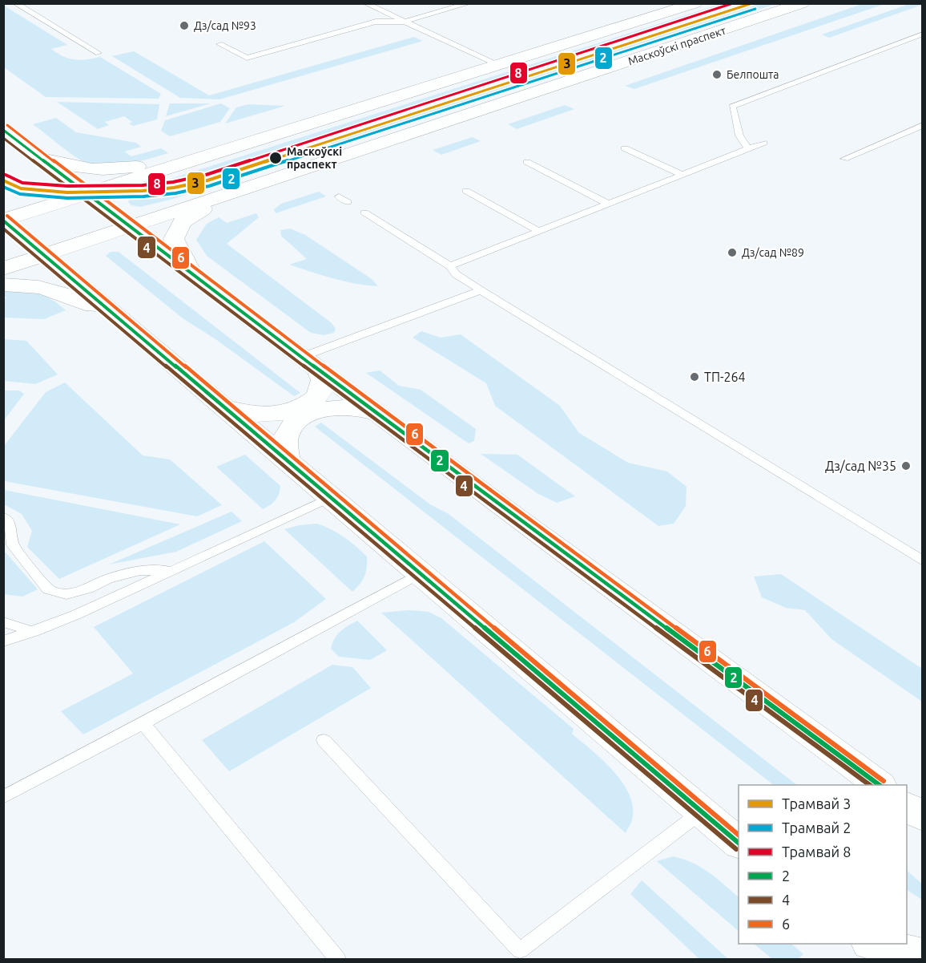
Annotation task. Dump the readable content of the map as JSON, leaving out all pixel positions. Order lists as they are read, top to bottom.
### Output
{
  "streets": {
    "main road": ["Маскоўскі праспект"]
  },
  "places": [
    "Дз/сад №93",
    "Белпошта",
    "Маскоўскі праспект",
    "Дз/сад №89",
    "ТП-264",
    "Дз/сад №35"
  ],
  "lines": [
    "tram line 3",
    "tram line 8",
    "tram line 2",
    "transit line 6",
    "transit line 2",
    "transit line 4"
  ],
  "legend": [
    "Трамвай 3",
    "Трамвай 2",
    "Трамвай 8",
    "2",
    "4",
    "6"
  ]
}
